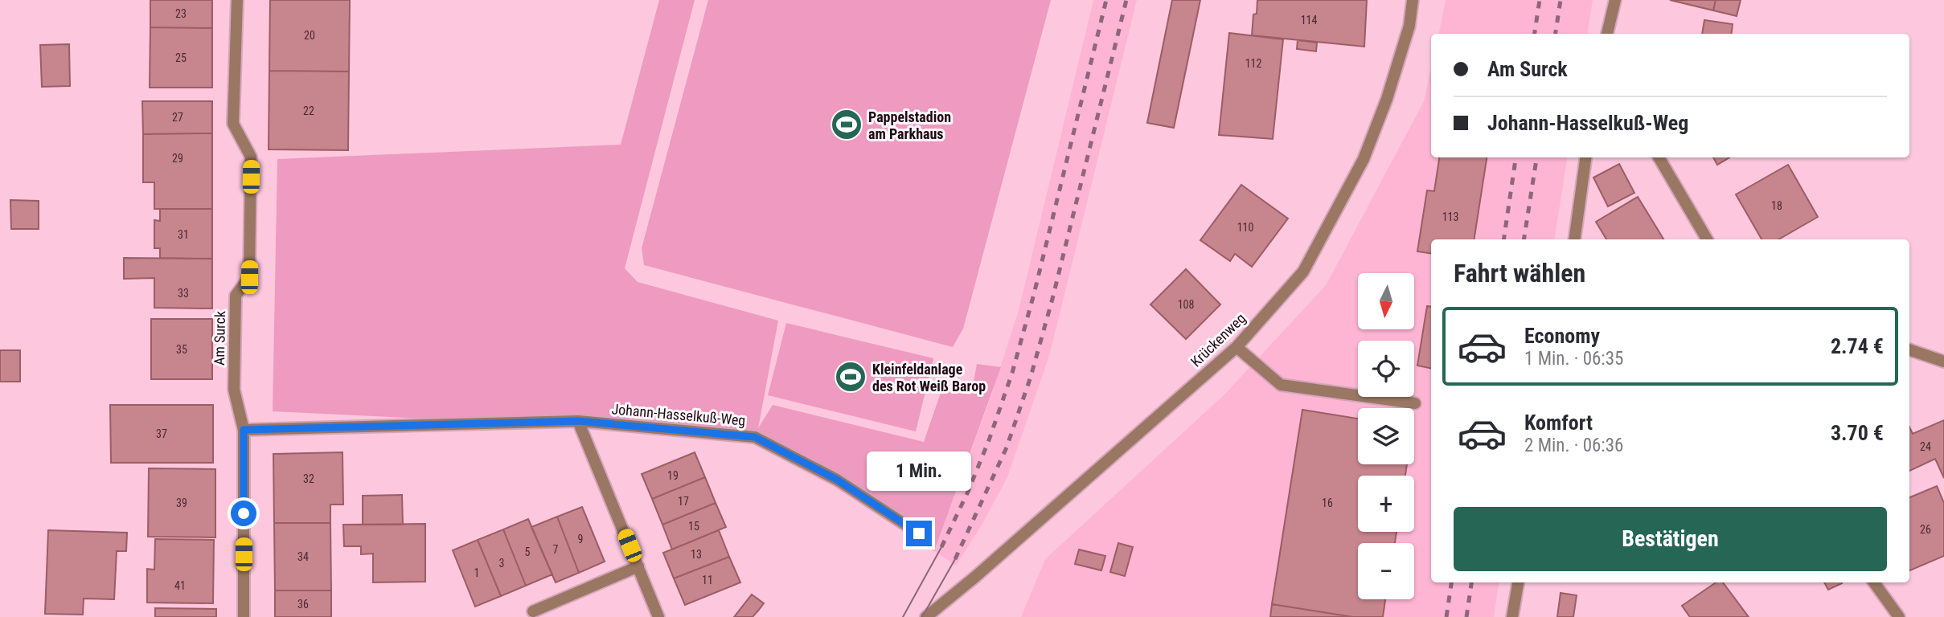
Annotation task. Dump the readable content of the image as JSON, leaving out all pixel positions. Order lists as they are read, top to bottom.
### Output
{
  "streets": {
    "street": ["Am Surck", "Krückenweg", "Johann-Hasselkuß-Weg"]
  },
  "crossings": [
    ["Am Surck", "Johann-Hasselkuß-Weg"]
  ],
  "places": {
    "sports": ["Pappelstadion am Parkhaus", "Kleinfeldanlage des Rot Weiß Barop"]
  },
  "house_numbers": [
    "23",
    "114",
    "20",
    "25",
    "112",
    "22",
    "27",
    "29",
    "18",
    "113",
    "110",
    "31",
    "33",
    "108",
    "35",
    "37",
    "24",
    "19",
    "32",
    "17",
    "39",
    "16",
    "15",
    "26",
    "9",
    "7",
    "5",
    "13",
    "34",
    "3",
    "1",
    "11",
    "41",
    "36"
  ],
  "north": "bottom",
  "page": {
    "banner": ["Am Surck", "Johann-Hasselkuß-Weg"],
    "heading": "Fahrt wählen",
    "map_buttons": ["+", "−"],
    "list": [
      {
        "name": "Economy",
        "note": "1 Min. · 06:35",
        "value": "2.74 €"
      },
      {
        "name": "Komfort",
        "note": "2 Min. · 06:36",
        "value": "3.70 €"
      }
    ],
    "bubble": "1 Min.",
    "buttons": "Bestätigen"
  }
}
